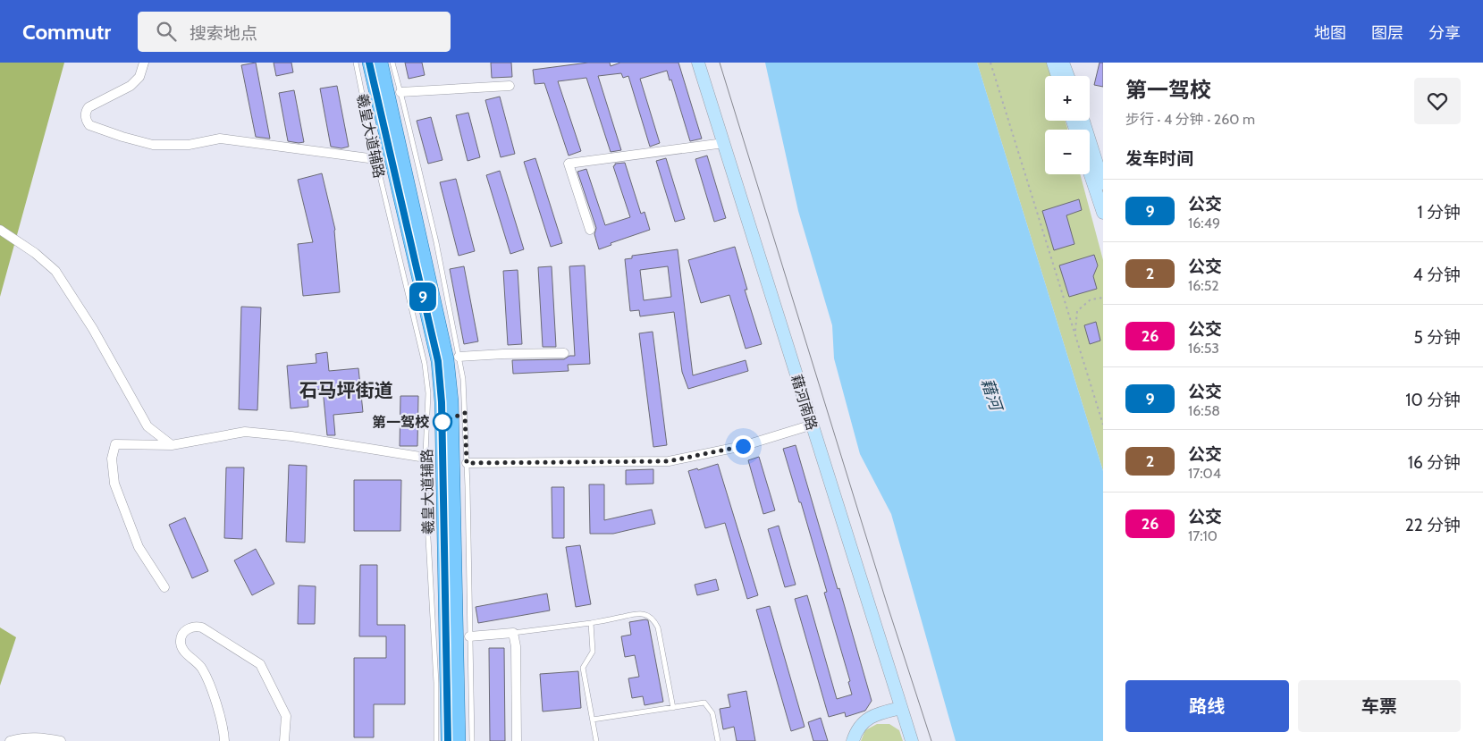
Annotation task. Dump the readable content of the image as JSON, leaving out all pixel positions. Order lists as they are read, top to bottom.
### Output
{
  "streets": {
    "main road": ["藉河南路"],
    "lane": ["羲皇大道辅路"]
  },
  "districts": ["石马坪街道"],
  "water": ["藉河"],
  "places": ["第一驾校"],
  "lines": ["bus line 9"],
  "page": {
    "header": "Commutr",
    "search": "搜索地点",
    "nav": ["地图", "图层", "分享"],
    "on_map": "9",
    "heading": [
      ["第一驾校", "步行 · 4 分钟 · 260 m"],
      "发车时间"
    ],
    "map_buttons": ["+", "−"],
    "list": [
      {
        "mark": "9",
        "name": "公交",
        "note": "16:49",
        "value": "1 分钟"
      },
      {
        "mark": "2",
        "name": "公交",
        "note": "16:52",
        "value": "4 分钟"
      },
      {
        "mark": "26",
        "name": "公交",
        "note": "16:53",
        "value": "5 分钟"
      },
      {
        "mark": "9",
        "name": "公交",
        "note": "16:58",
        "value": "10 分钟"
      },
      {
        "mark": "2",
        "name": "公交",
        "note": "17:04",
        "value": "16 分钟"
      },
      {
        "mark": "26",
        "name": "公交",
        "note": "17:10",
        "value": "22 分钟"
      }
    ],
    "buttons": ["路线", "车票"]
  }
}
